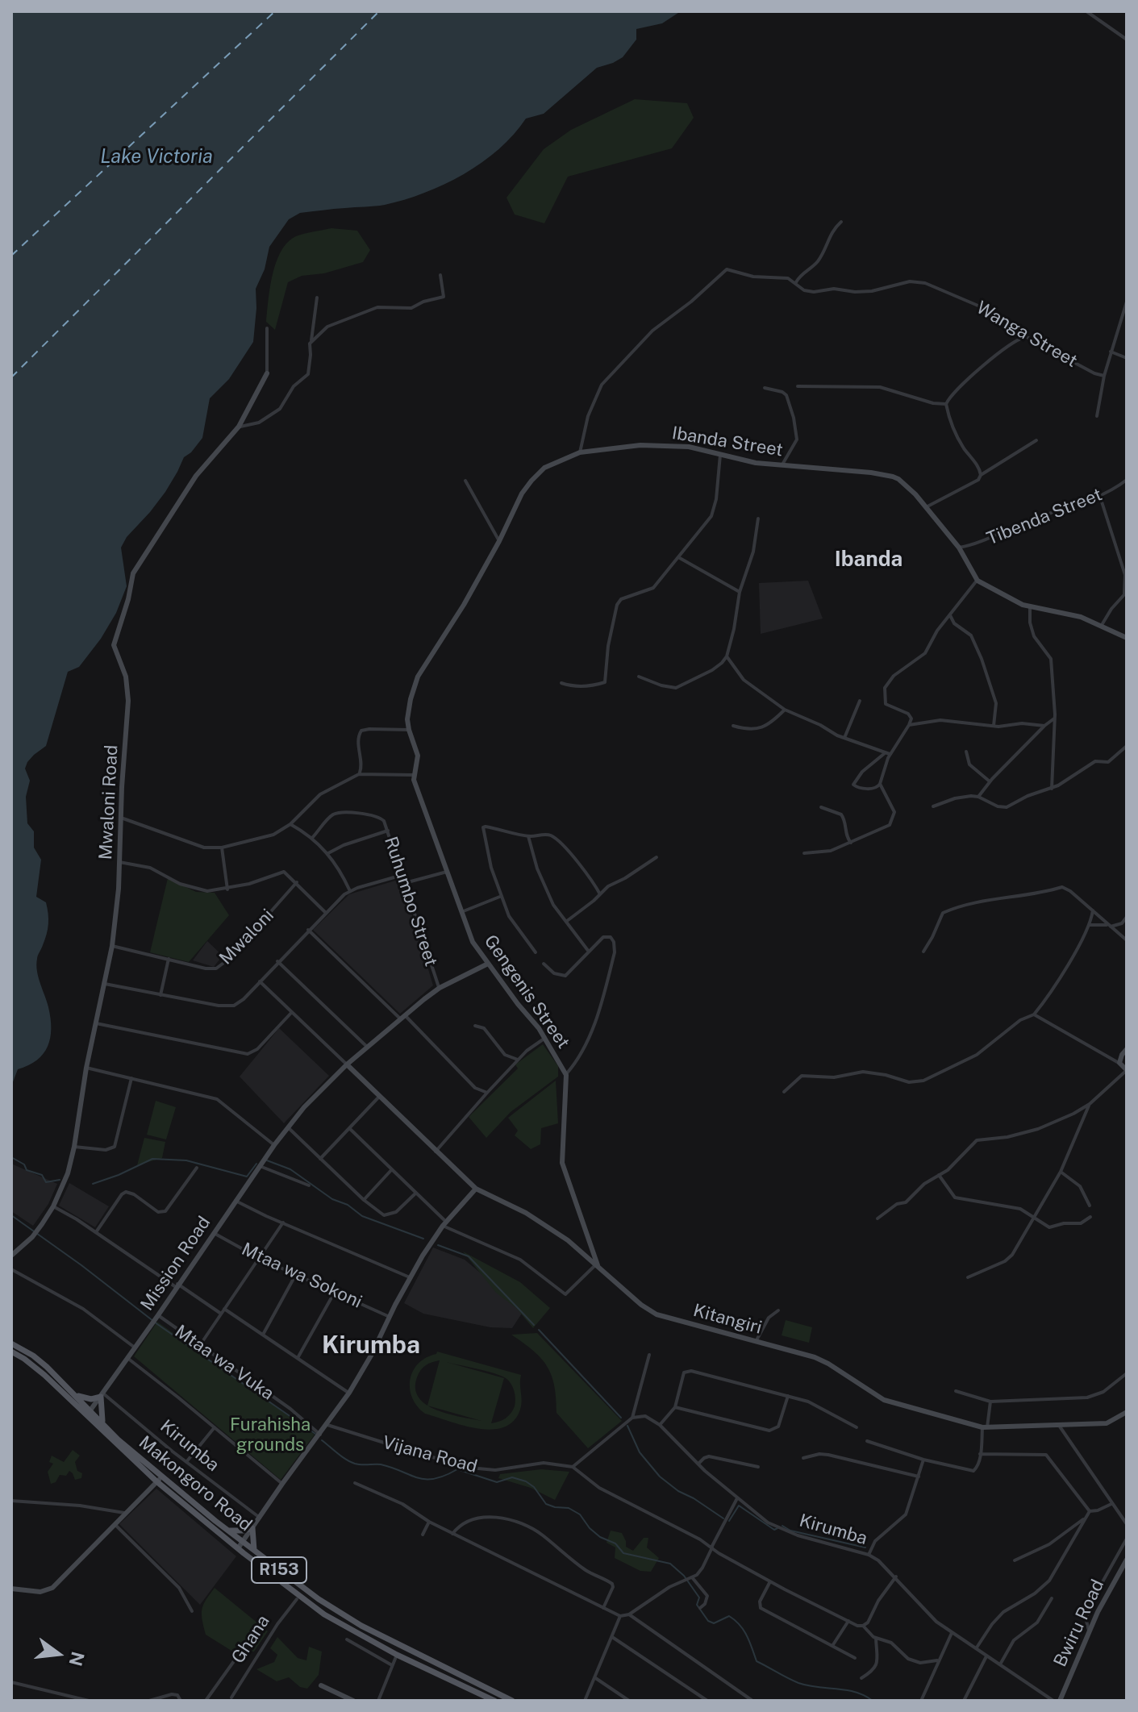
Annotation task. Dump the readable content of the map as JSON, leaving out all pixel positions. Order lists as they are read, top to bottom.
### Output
{
  "streets": {
    "main road": ["Makongoro Road", "R153"],
    "street": [
      "Wanga Street",
      "Ibanda Street",
      "Tibenda Street",
      "Mwaloni Road",
      "Ruhumbo Street",
      "Mwaloni",
      "Gengenis Street",
      "Mission Road",
      "Mtaa wa Sokoni",
      "Kitangiri",
      "Mtaa wa Vuka",
      "Kirumba",
      "Vijana Road",
      "Bwiru Road",
      "Ghana"
    ]
  },
  "crossings": [
    ["Wanga Street", "Ibanda Street"],
    ["Ibanda Street", "Tibenda Street"],
    ["Mwaloni Road", "Mwaloni"],
    ["Gengenis Street", "Kitangiri"],
    ["Mission Road", "Mtaa wa Sokoni"],
    ["Mission Road", "Kitangiri"],
    ["Mission Road", "Mtaa wa Vuka"],
    ["Mission Road", "Kirumba"],
    ["Mission Road", "Makongoro Road"]
  ],
  "districts": ["Ibanda", "Kirumba"],
  "water": ["Lake Victoria"],
  "parks": ["Furahisha grounds"],
  "north": "right"
}
